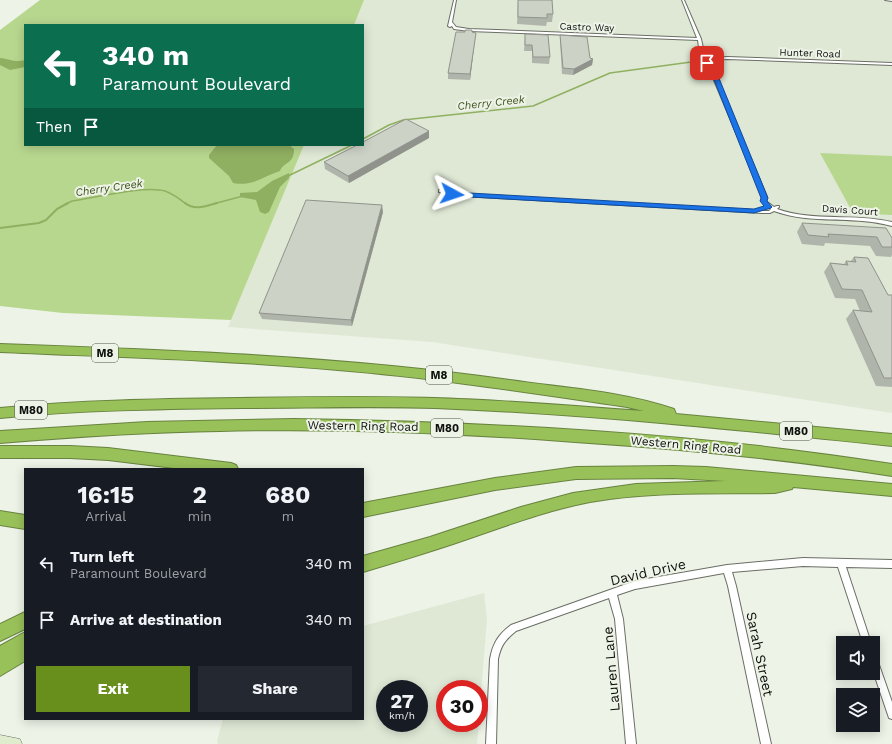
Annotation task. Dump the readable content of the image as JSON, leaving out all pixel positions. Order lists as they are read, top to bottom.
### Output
{
  "streets": {
    "highway": ["M8", "M80", "Western Ring Road"],
    "street": [
      "Castro Way",
      "Hunter Road",
      "Davis Court",
      "David Drive",
      "Sarah Street",
      "Lauren Lane"
    ]
  },
  "crossings": [
    ["M8", "Western Ring Road"],
    ["David Drive", "Sarah Street"],
    ["David Drive", "Lauren Lane"]
  ],
  "water": ["Cherry Creek"],
  "page": {
    "turn": ["340 m", "Paramount Boulevard"],
    "then": "Then",
    "eta": [
      "16:15",
      "Arrival",
      "2",
      "min",
      "680",
      "m"
    ],
    "list": [
      {
        "name": "Turn left",
        "note": "Paramount Boulevard",
        "value": "340 m"
      },
      {
        "name": "Arrive at destination",
        "value": "340 m"
      }
    ],
    "buttons": ["Exit", "Share"],
    "speed": "27 km/h",
    "limit": "30"
  }
}
